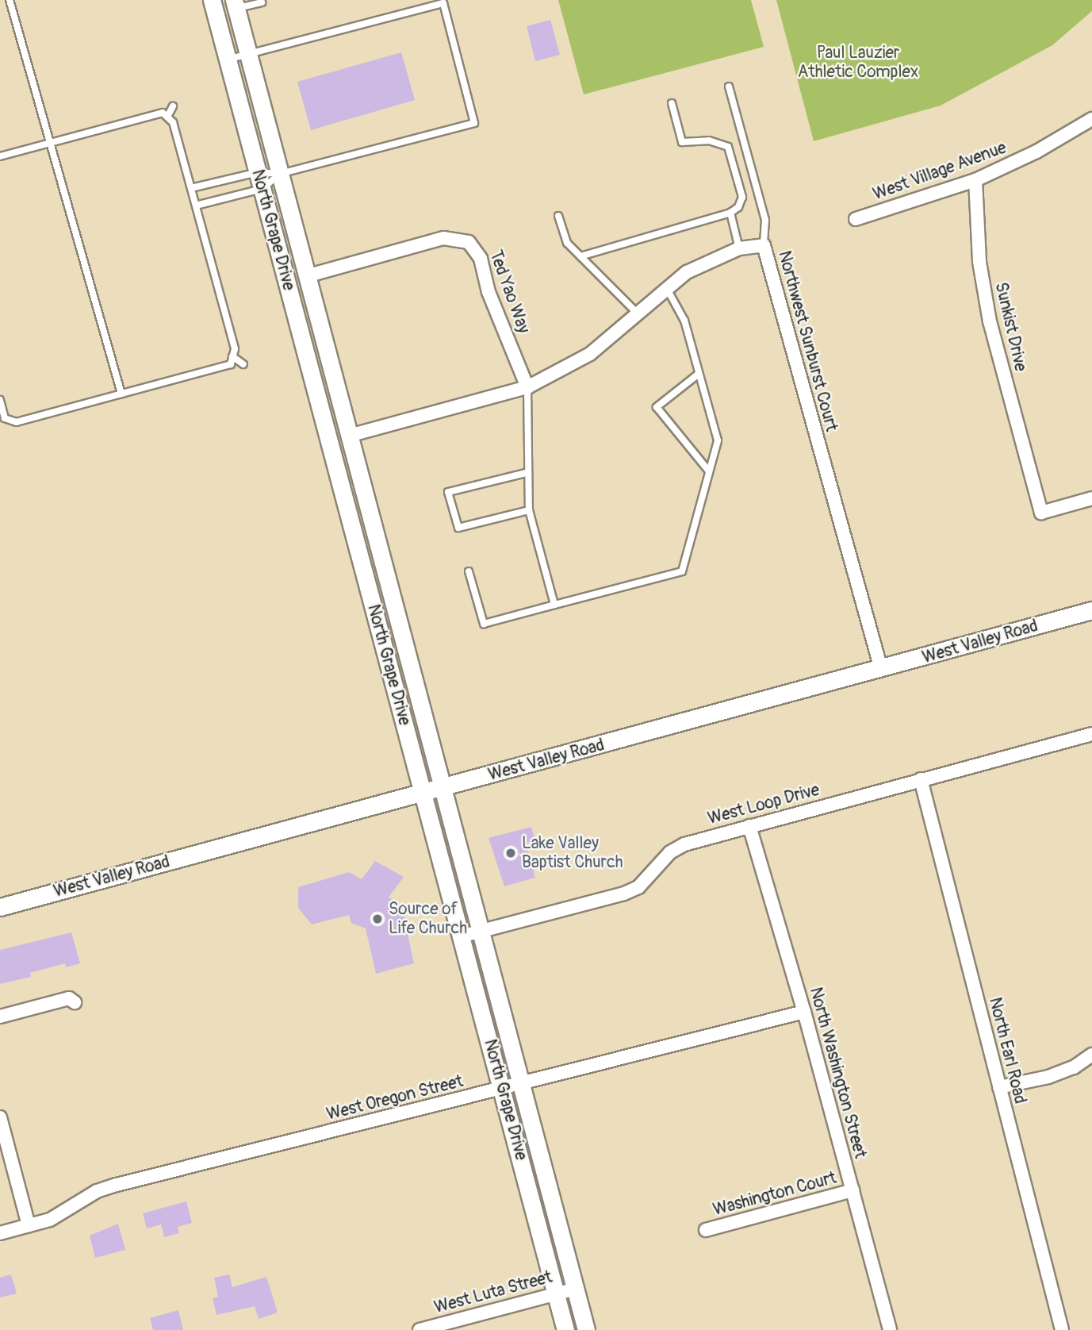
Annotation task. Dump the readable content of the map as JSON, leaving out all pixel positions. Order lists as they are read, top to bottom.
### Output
{
  "streets": {
    "main road": ["North Grape Drive", "West Valley Road"],
    "street": [
      "West Village Avenue",
      "Ted Yao Way",
      "Sunkist Drive",
      "Northwest Sunburst Court",
      "West Loop Drive",
      "North Earl Road",
      "North Washington Street",
      "West Oregon Street",
      "Washington Court",
      "West Luta Street"
    ]
  },
  "crossings": [
    ["West Village Avenue", "Sunkist Drive"],
    ["North Grape Drive", "Ted Yao Way"],
    ["North Grape Drive", "Northwest Sunburst Court"],
    ["North Grape Drive", "West Valley Road"],
    ["North Grape Drive", "West Loop Drive"],
    ["North Grape Drive", "West Oregon Street"],
    ["North Grape Drive", "West Luta Street"],
    ["Ted Yao Way", "Northwest Sunburst Court"],
    ["Northwest Sunburst Court", "West Valley Road"],
    ["West Loop Drive", "North Earl Road"],
    ["West Loop Drive", "North Washington Street"],
    ["North Washington Street", "West Oregon Street"],
    ["North Washington Street", "Washington Court"]
  ],
  "parks": ["Paul Lauzier Athletic Complex"],
  "places": ["Lake Valley Baptist Church", "Source of Life Church"]
}
